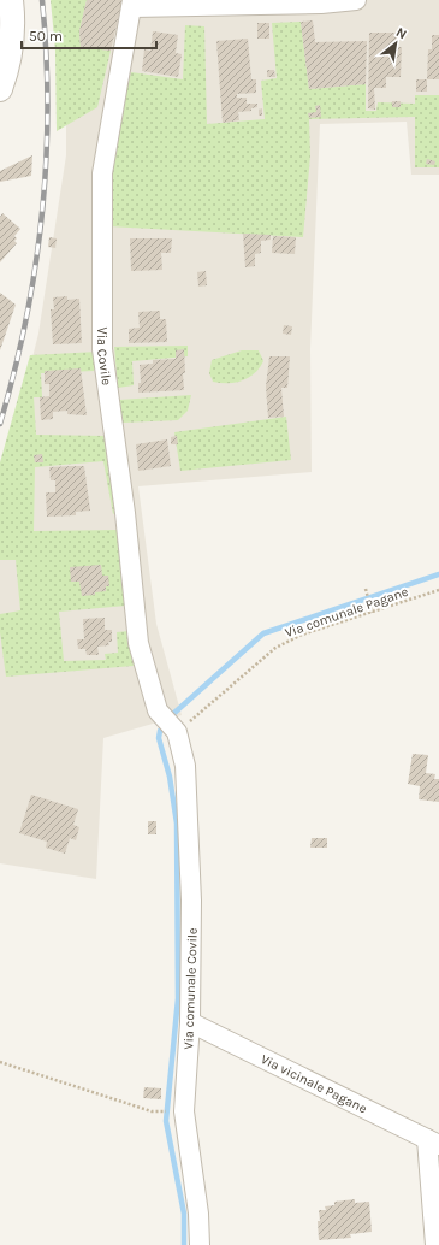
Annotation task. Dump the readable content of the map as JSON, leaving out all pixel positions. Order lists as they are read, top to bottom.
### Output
{
  "streets": {
    "street": ["Via Covile", "Via comunale Covile", "Via vicinale Pagane"],
    "path": ["Via comunale Pagane"]
  },
  "crossings": [
    ["Via Covile", "Via comunale Pagane"],
    ["Via Covile", "Via comunale Covile"],
    ["Via comunale Pagane", "Via comunale Covile"],
    ["Via comunale Covile", "Via vicinale Pagane"]
  ],
  "scale_bar": "50 m",
  "north": "top right"
}
